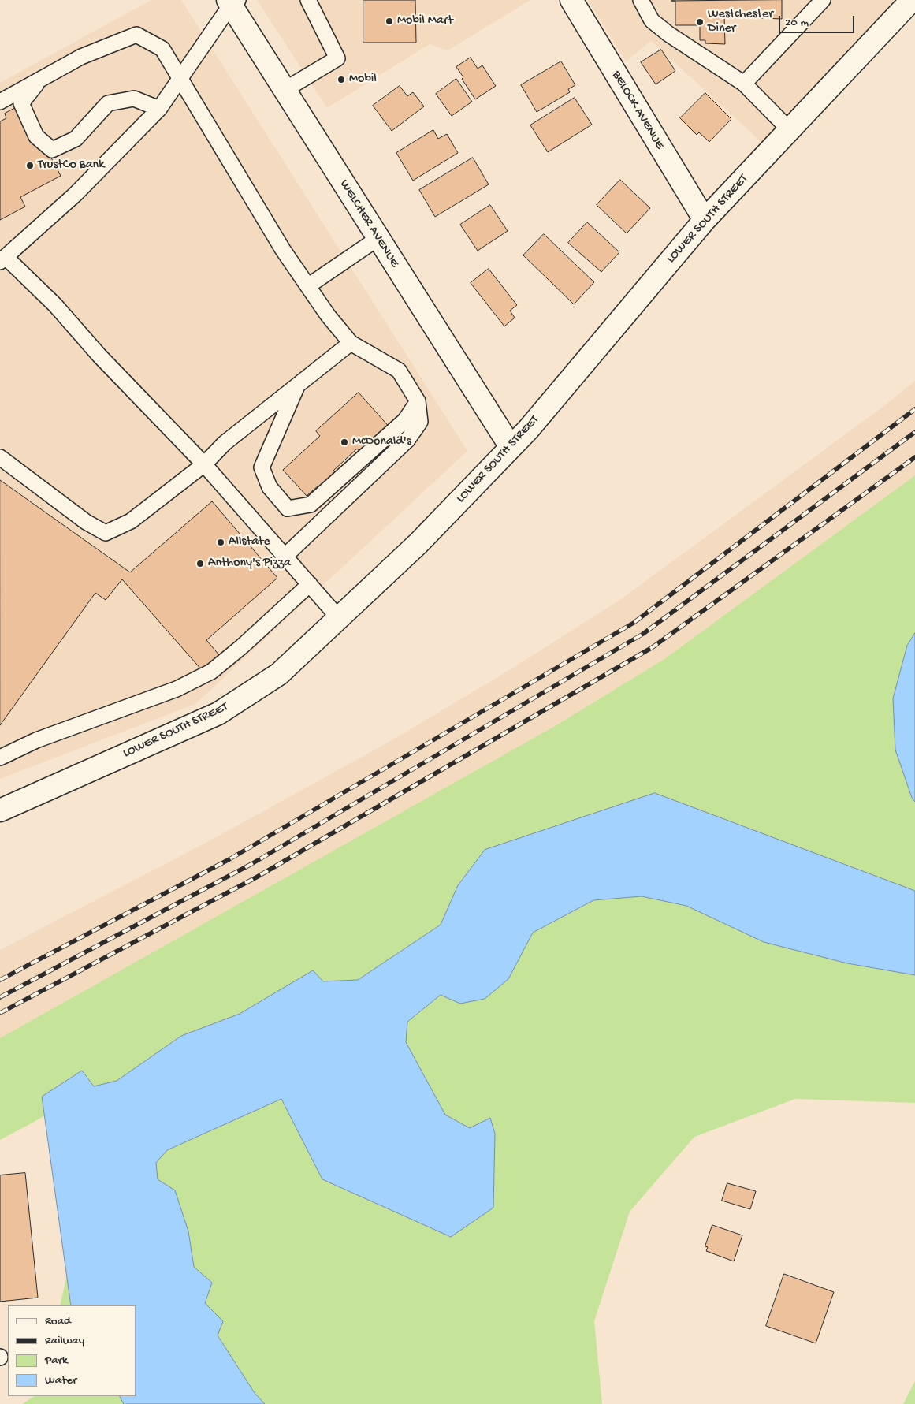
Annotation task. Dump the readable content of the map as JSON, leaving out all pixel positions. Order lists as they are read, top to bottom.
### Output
{
  "streets": {
    "street": ["BELOCK AVENUE", "LOWER SOUTH STREET", "WELCHER AVENUE"]
  },
  "crossings": [
    ["BELOCK AVENUE", "LOWER SOUTH STREET"],
    ["LOWER SOUTH STREET", "WELCHER AVENUE"]
  ],
  "places": [
    "Mobil Mart",
    "Westchester Diner",
    "Mobil",
    "TrustCo Bank",
    "McDonald's",
    "Allstate",
    "Anthony's Pizza"
  ],
  "legend": [
    "Road",
    "Railway",
    "Park",
    "Water"
  ],
  "scale_bar": "20 m"
}
